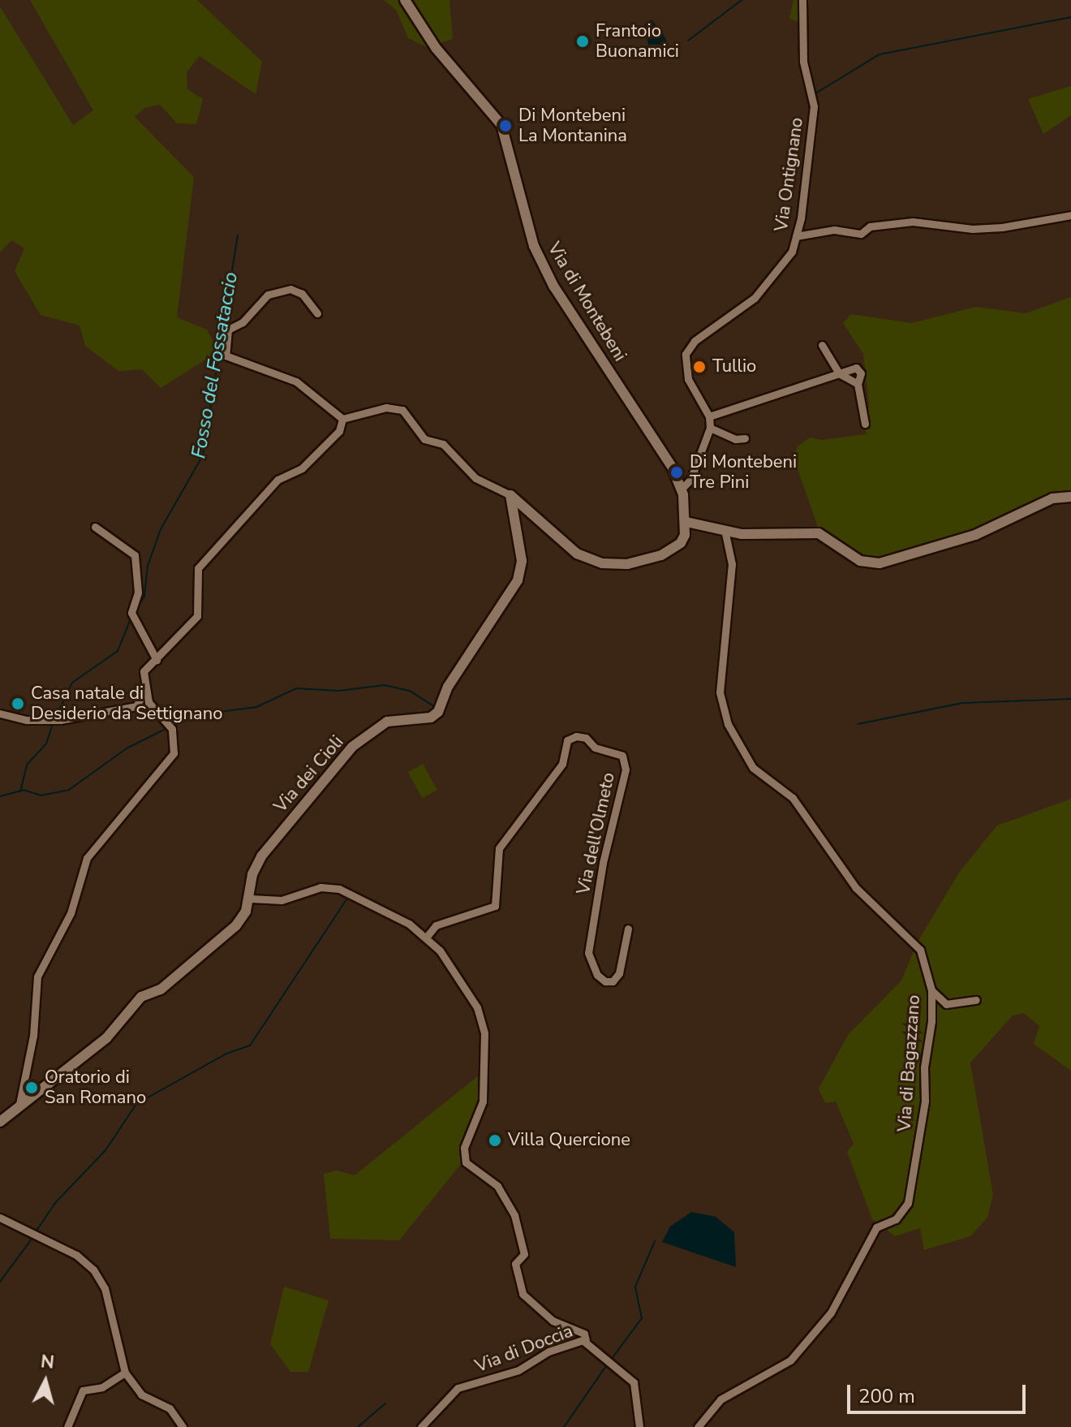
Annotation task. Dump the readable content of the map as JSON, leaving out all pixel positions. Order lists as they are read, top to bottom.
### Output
{
  "streets": {
    "street": [
      "Via Ontignano",
      "Via di Montebeni",
      "Via dei Cioli",
      "Via dell'Olmeto",
      "Via di Bagazzano",
      "Via di Doccia"
    ]
  },
  "crossings": [
    ["Via Ontignano", "Via di Montebeni"]
  ],
  "water": ["Fosso del Fossataccio"],
  "places": [
    "Frantoio Buonamici",
    "Di Montebeni La Montanina",
    "Tullio",
    "Di Montebeni Tre Pini",
    "Casa natale di Desiderio da Settignano",
    "Oratorio di San Romano",
    "Villa Quercione"
  ],
  "scale_bar": "200 m",
  "north": "top"
}
